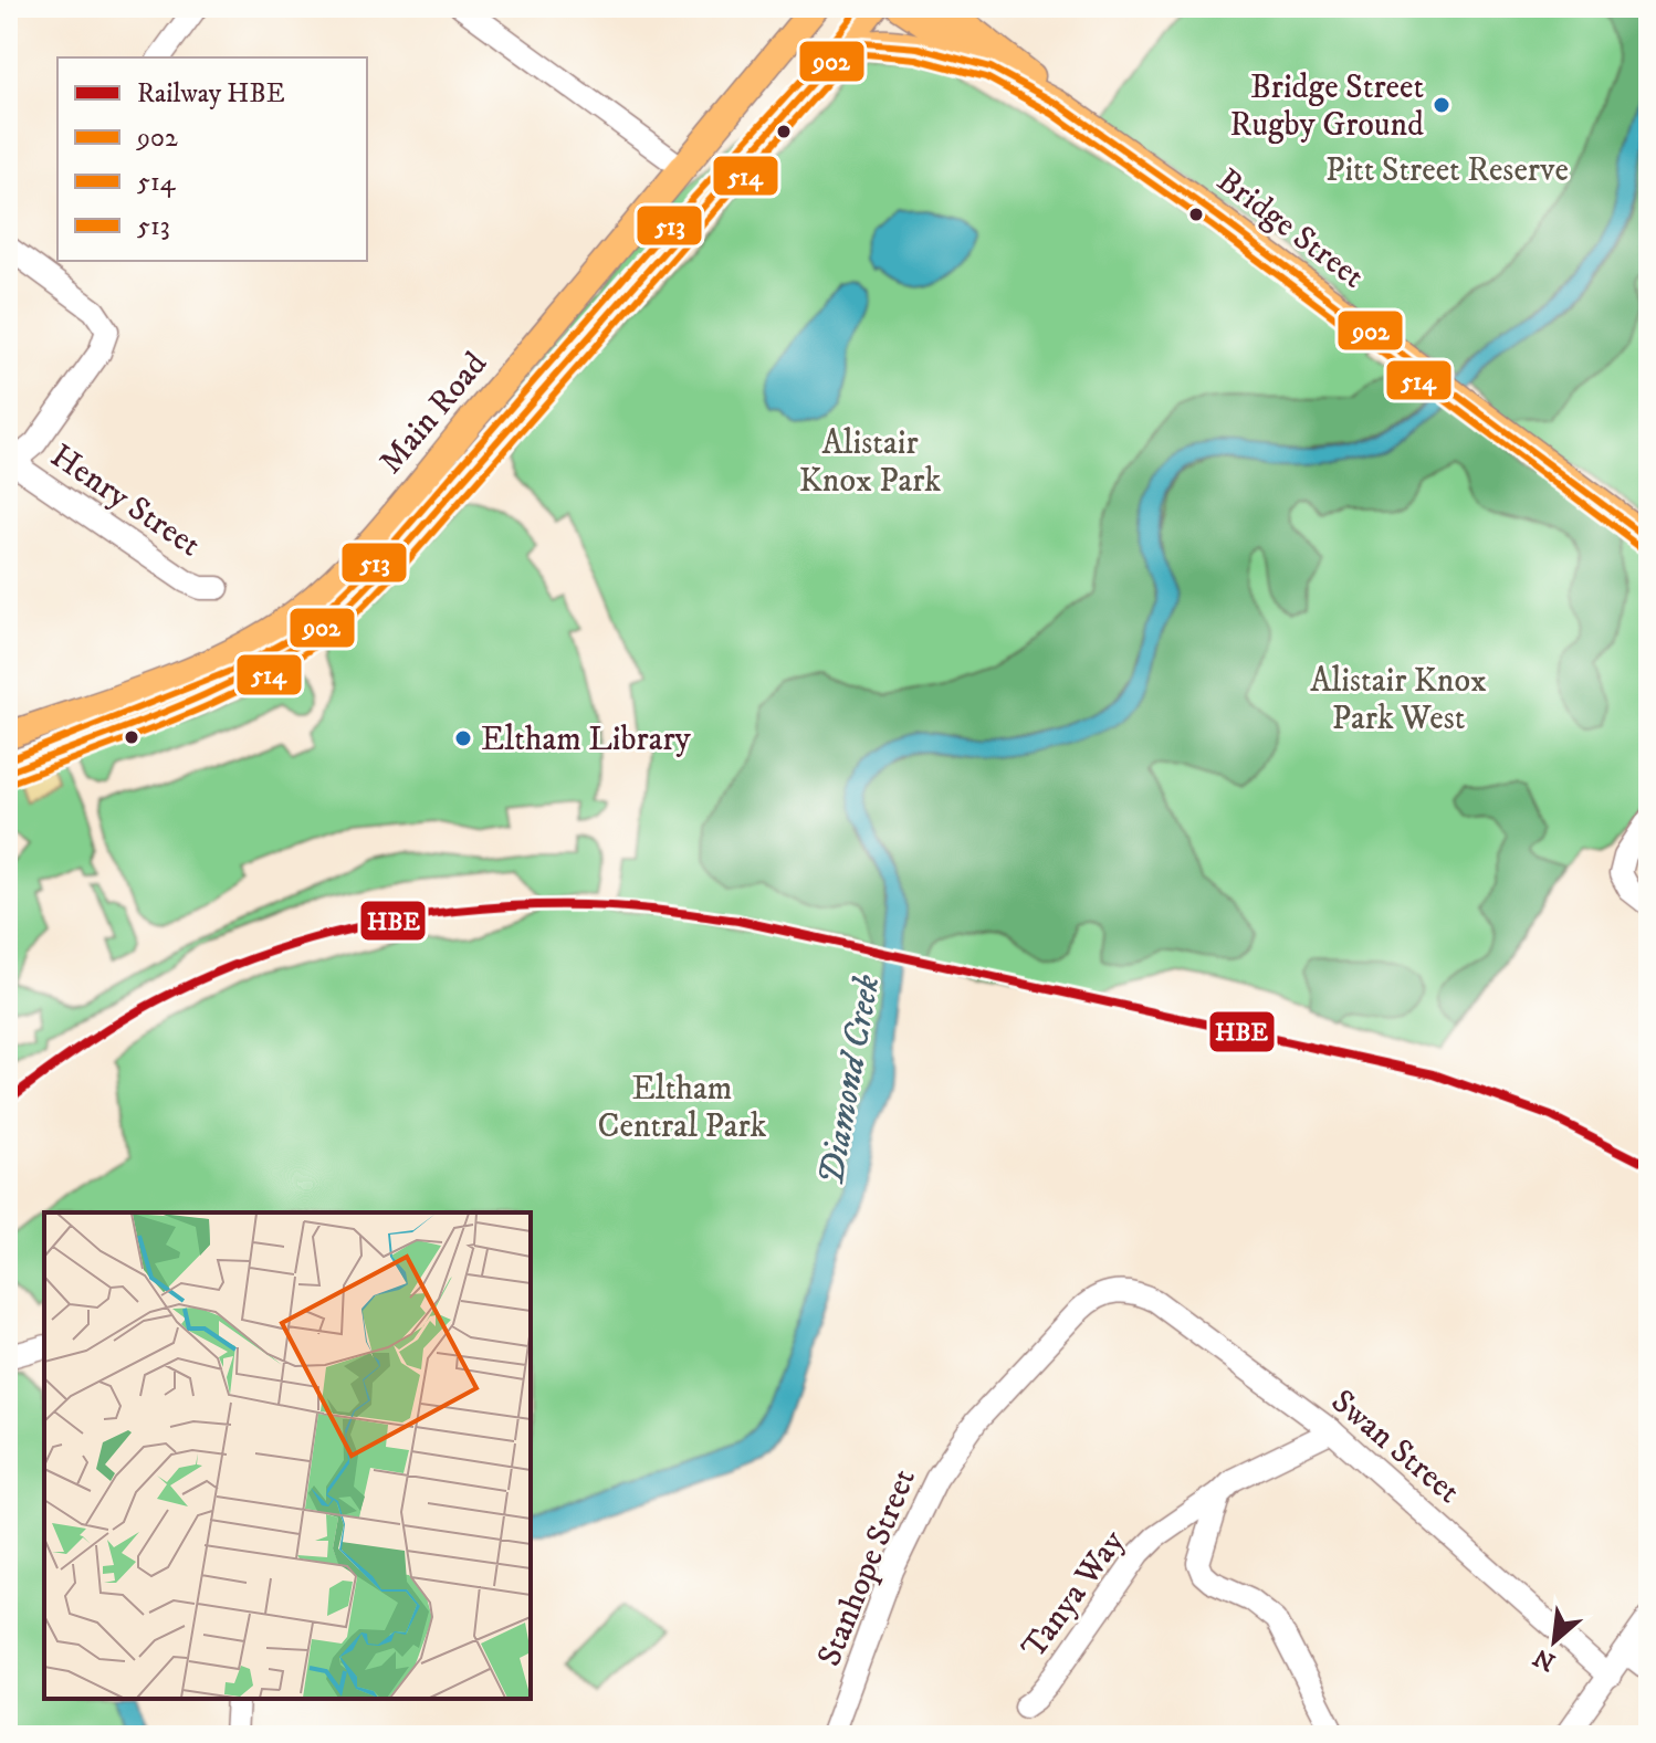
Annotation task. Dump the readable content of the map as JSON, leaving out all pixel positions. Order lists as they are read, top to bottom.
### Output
{
  "streets": {
    "main road": ["Bridge Street", "Main Road"],
    "street": [
      "Henry Street",
      "Swan Street",
      "Stanhope Street",
      "Tanya Way"
    ]
  },
  "crossings": [
    ["Swan Street", "Stanhope Street"],
    ["Swan Street", "Tanya Way"]
  ],
  "water": ["Diamond Creek"],
  "parks": [
    "Pitt Street Reserve",
    "Alistair Knox Park",
    "Alistair Knox Park West",
    "Eltham Central Park"
  ],
  "places": ["Bridge Street Rugby Ground", "Eltham Library"],
  "lines": [
    "transit line 513",
    "transit line 902",
    "transit line 514",
    "rail line HBE"
  ],
  "legend": [
    "Railway HBE",
    "902",
    "514",
    "513"
  ],
  "north": "bottom left"
}
